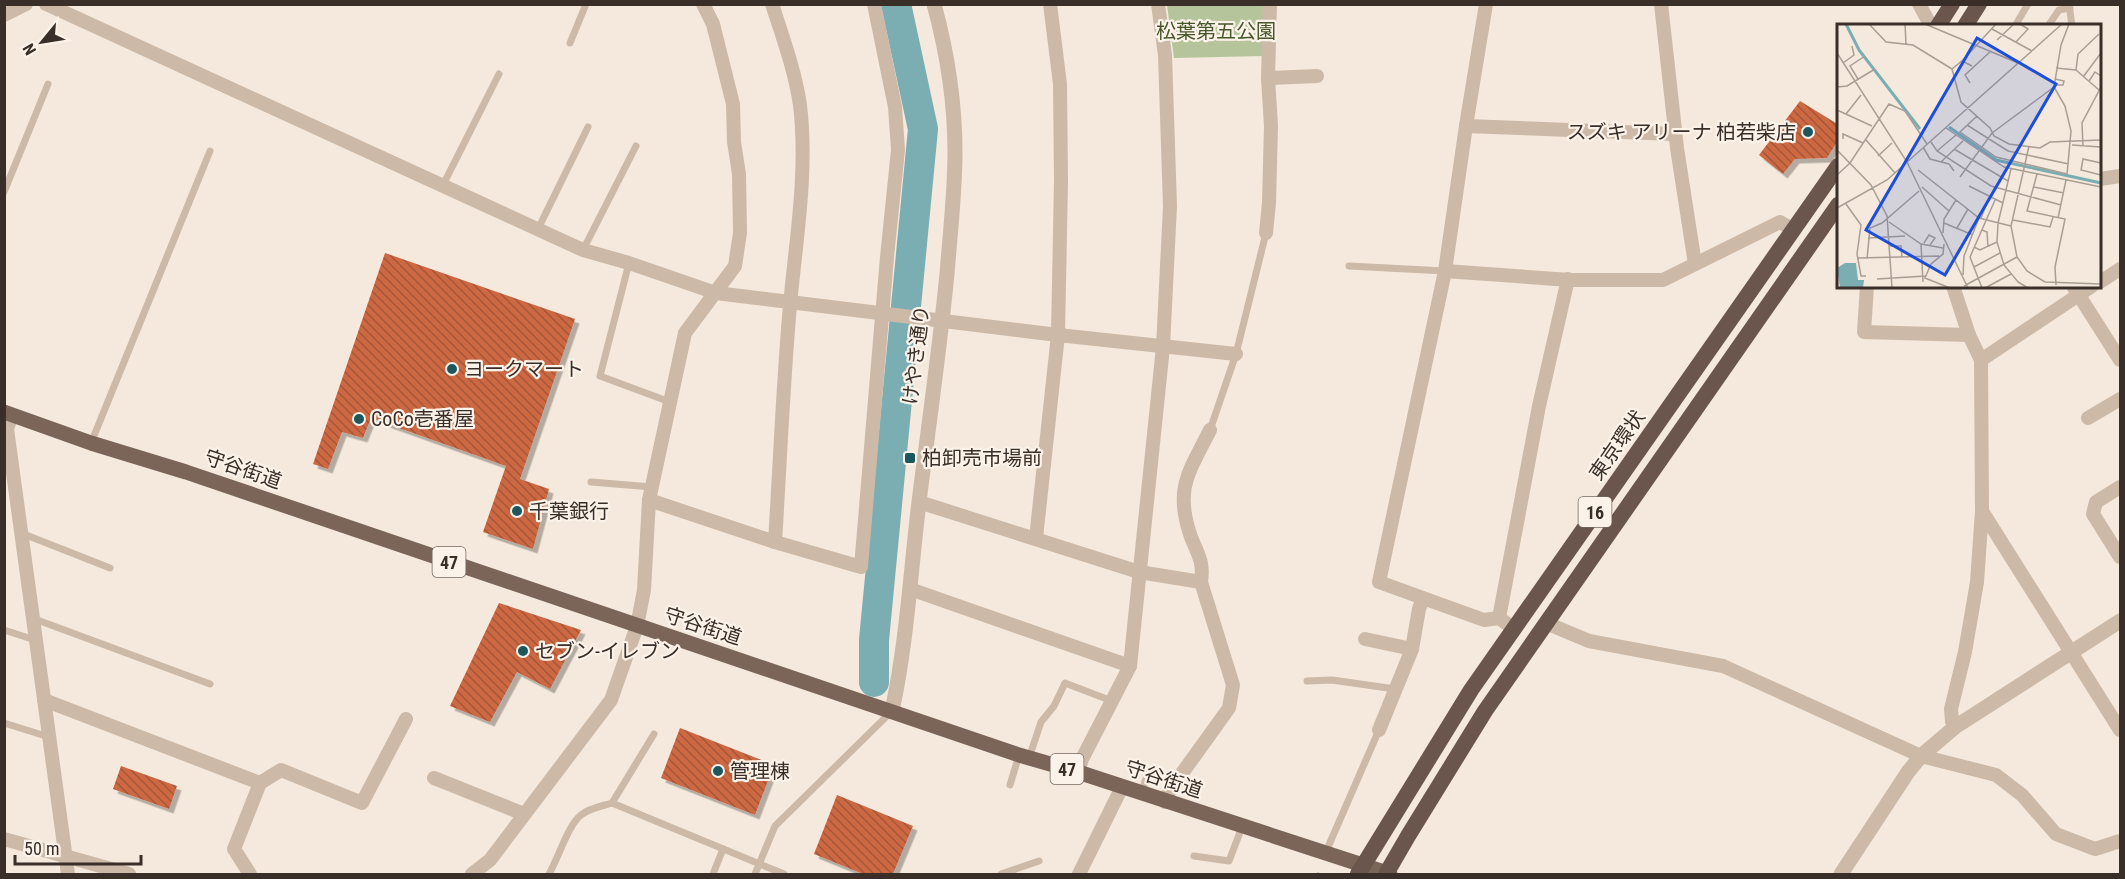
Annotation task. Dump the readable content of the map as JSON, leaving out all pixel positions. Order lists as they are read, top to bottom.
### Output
{
  "streets": {
    "highway": ["東京環状", "16"],
    "main road": ["守谷街道", "47"],
    "street": ["けやき通り"]
  },
  "crossings": [
    ["けやき通り", "守谷街道"],
    ["東京環状", "守谷街道"],
    ["守谷街道", "16"]
  ],
  "parks": ["松葉第五公園"],
  "places": {
    "other": [
      "スズキ アリーナ 柏若柴店",
      "ヨークマート",
      "CoCo壱番屋",
      "千葉銀行",
      "セブン-イレブン",
      "管理棟"
    ],
    "transit": ["柏卸売市場前"]
  },
  "scale_bar": "50 m",
  "north": "bottom left"
}
